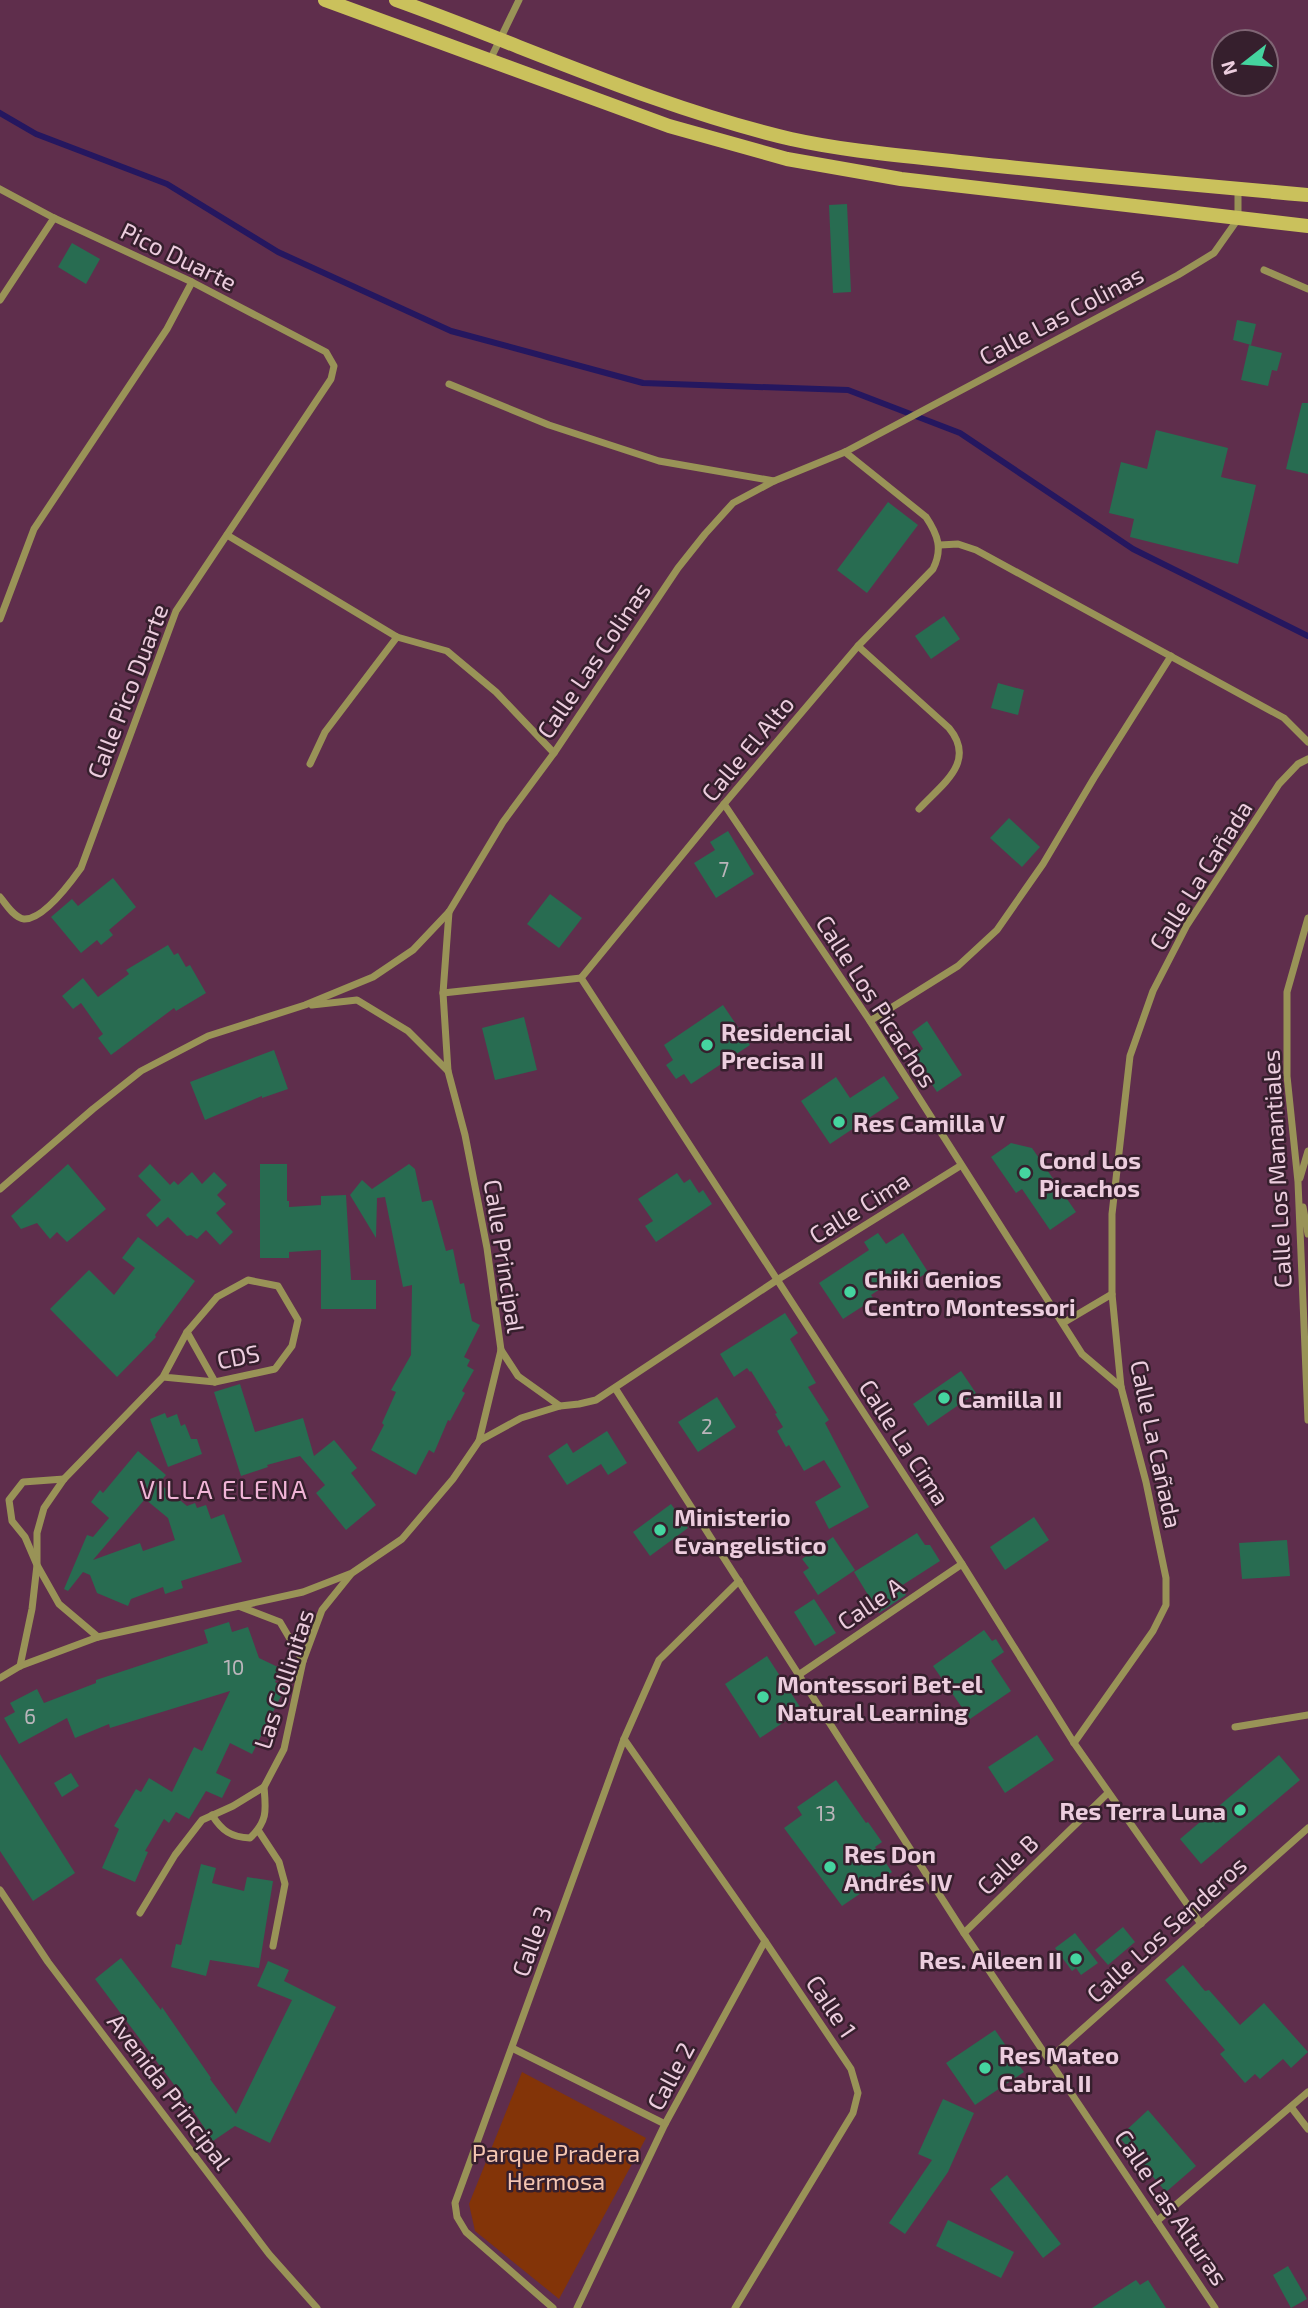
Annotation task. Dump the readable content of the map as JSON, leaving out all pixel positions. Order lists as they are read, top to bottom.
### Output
{
  "streets": {
    "street": [
      "Pico Duarte",
      "Calle Las Colinas",
      "Calle Pico Duarte",
      "Calle El Alto",
      "Calle La Cañada",
      "Calle Los Picachos",
      "Calle Los Manantiales",
      "Calle Cima",
      "Calle Principal",
      "CDS",
      "Calle La Cima",
      "Calle A",
      "Las Collinitas",
      "Calle B",
      "Calle Los Senderos",
      "Calle 3",
      "Calle 1",
      "Calle 2",
      "Avenida Principal",
      "Calle Las Alturas"
    ]
  },
  "crossings": [
    ["Pico Duarte", "Calle Pico Duarte"],
    ["Calle Las Colinas", "Calle Principal"],
    ["Calle El Alto", "Calle Los Picachos"],
    ["Calle El Alto", "Calle La Cima"],
    ["Calle La Cañada", "Calle Los Picachos"],
    ["Calle La Cañada", "Calle La Cima"],
    ["Calle Los Picachos", "Calle Cima"],
    ["Calle Cima", "Calle Principal"],
    ["Calle Cima", "Calle La Cima"],
    ["Calle Cima", "Calle Las Alturas"],
    ["Calle Principal", "CDS"],
    ["Calle Principal", "Las Collinitas"],
    ["Calle La Cima", "Calle A"],
    ["Calle La Cima", "Calle B"],
    ["Calle La Cima", "Calle Los Senderos"],
    ["Calle A", "Calle Las Alturas"],
    ["Calle B", "Calle Las Alturas"],
    ["Calle Los Senderos", "Calle Las Alturas"],
    ["Calle 3", "Calle 1"],
    ["Calle 3", "Calle Las Alturas"],
    ["Calle 1", "Calle 2"]
  ],
  "districts": ["VILLA ELENA"],
  "parks": ["Parque Pradera Hermosa"],
  "places": [
    "Residencial Precisa II",
    "Res Camilla V",
    "Cond Los Picachos",
    "Chiki Genios Centro Montessori",
    "Camilla II",
    "Ministerio Evangelistico",
    "Montessori Bet-el Natural Learning",
    "Res Terra Luna",
    "Res Don Andrés IV",
    "Res. Aileen II",
    "Res Mateo Cabral II"
  ],
  "house_numbers": [
    "7",
    "2",
    "10",
    "6",
    "13"
  ],
  "north": "left"
}
